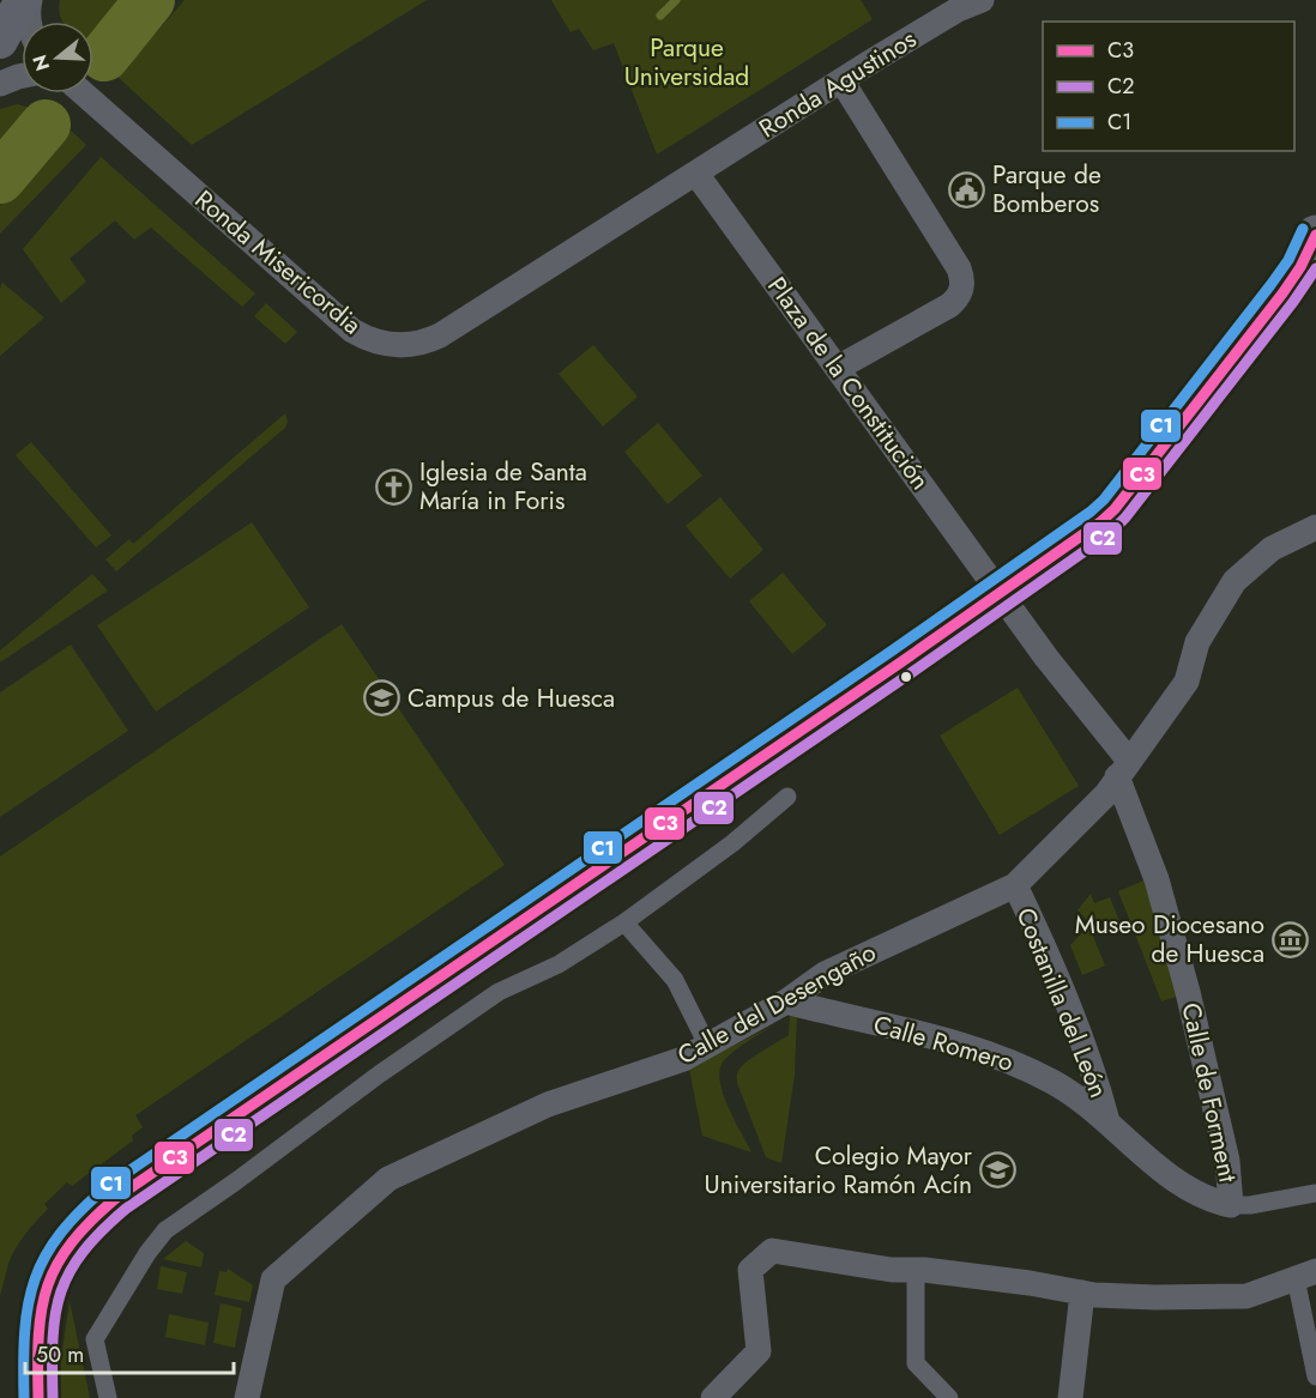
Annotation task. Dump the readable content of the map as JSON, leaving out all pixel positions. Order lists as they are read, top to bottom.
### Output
{
  "streets": {
    "street": [
      "Ronda Agustinos",
      "Ronda Misericordia",
      "Plaza de la Constitución",
      "Costanilla del León",
      "Calle del Desengaño",
      "Calle Romero",
      "Calle de Forment"
    ]
  },
  "crossings": [
    ["Ronda Agustinos", "Ronda Misericordia"],
    ["Ronda Agustinos", "Plaza de la Constitución"],
    ["Ronda Misericordia", "Plaza de la Constitución"],
    ["Plaza de la Constitución", "Calle del Desengaño"],
    ["Plaza de la Constitución", "Calle de Forment"],
    ["Costanilla del León", "Calle del Desengaño"],
    ["Costanilla del León", "Calle Romero"],
    ["Calle del Desengaño", "Calle Romero"],
    ["Calle del Desengaño", "Calle de Forment"],
    ["Calle Romero", "Calle de Forment"]
  ],
  "parks": ["Parque Universidad"],
  "places": {
    "public building": ["Parque de Bomberos"],
    "church": ["Iglesia de Santa María in Foris"],
    "school or university": ["Campus de Huesca", "Colegio Mayor Universitario Ramón Acín"],
    "museum": ["Museo Diocesano de Huesca"]
  },
  "lines": ["transit line C1", "transit line C3", "transit line C2"],
  "legend": ["C3", "C2", "C1"],
  "scale_bar": "50 m",
  "north": "left"
}
